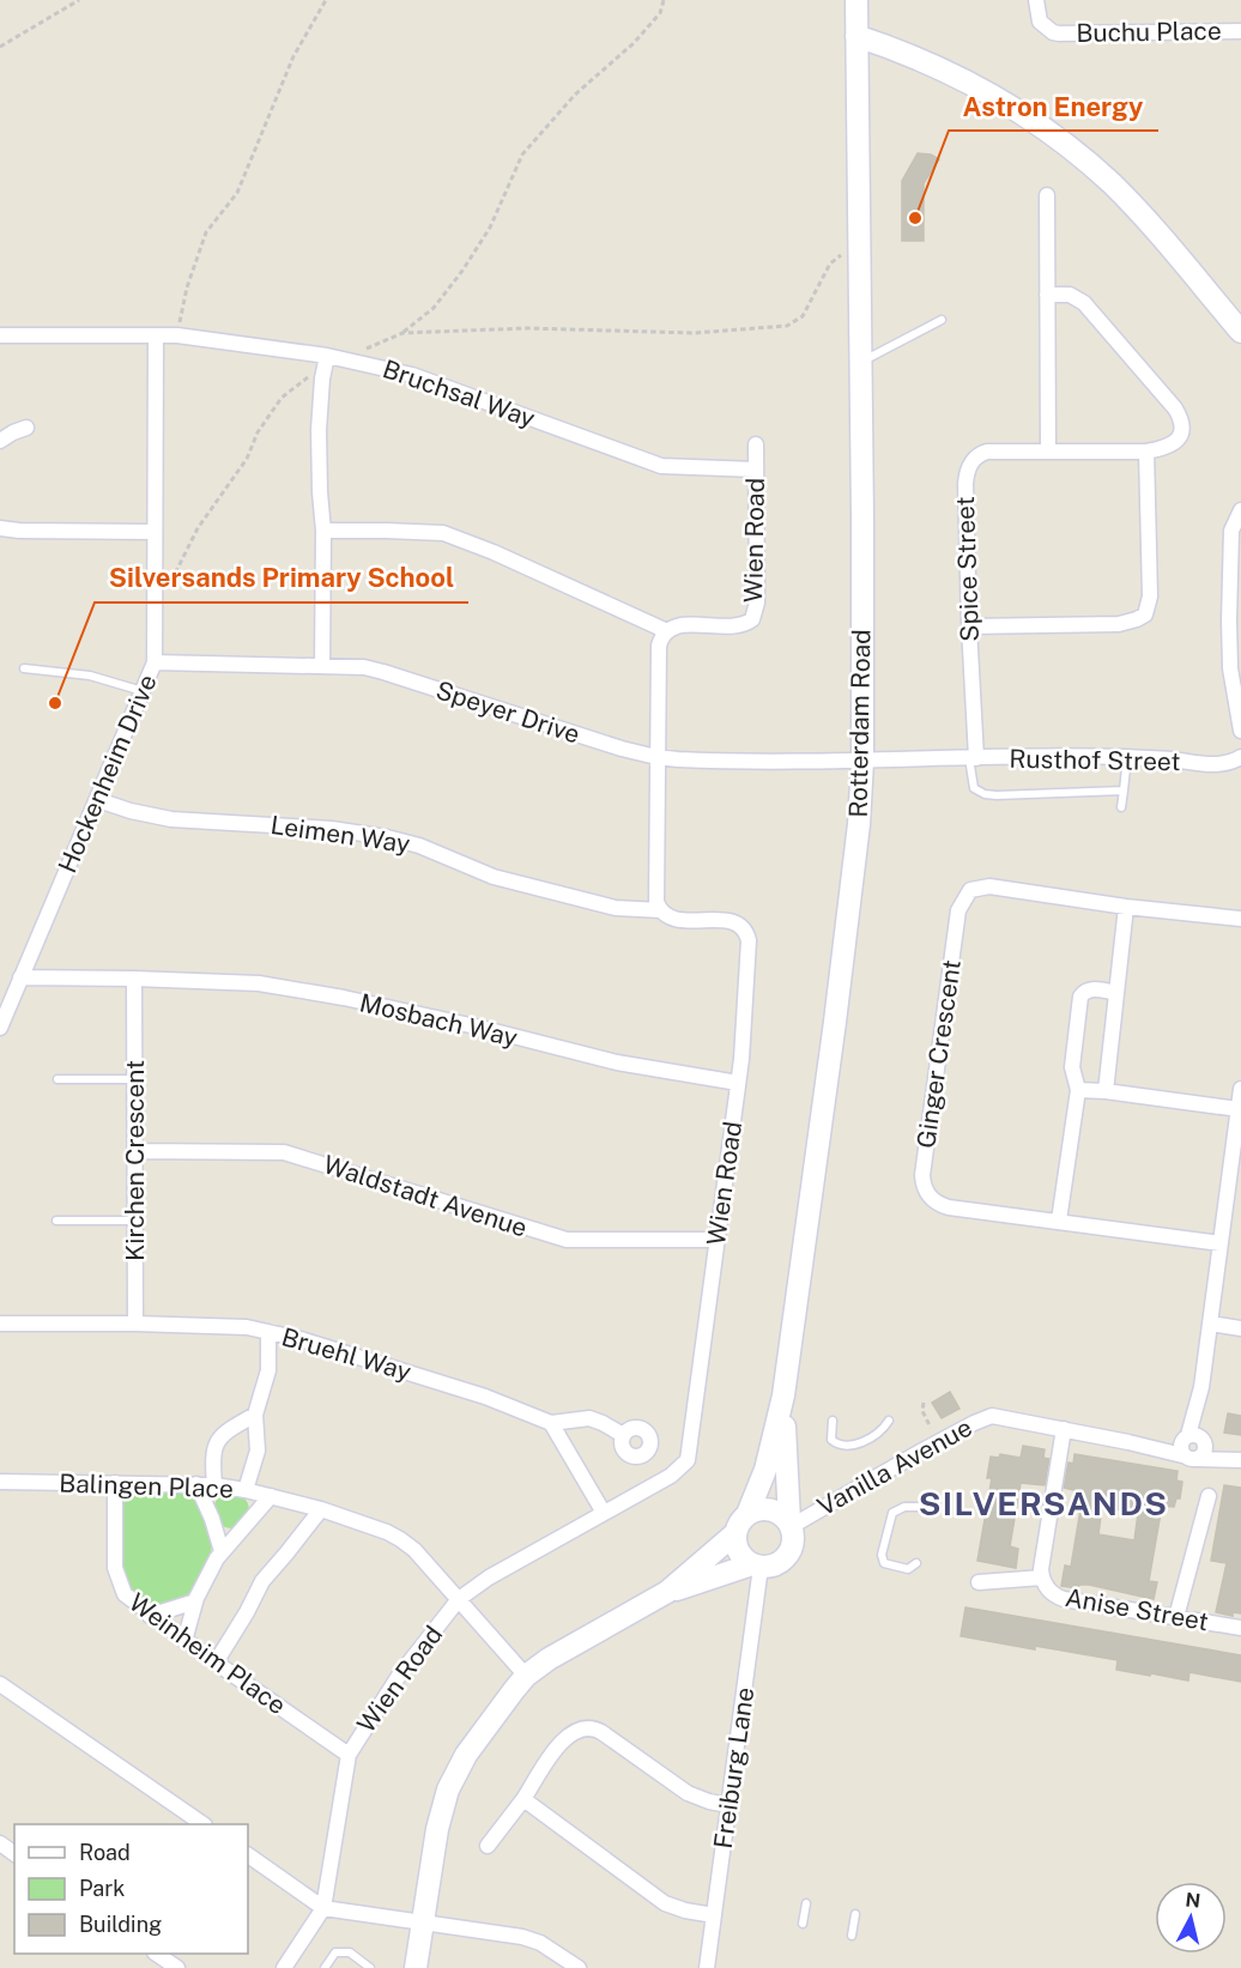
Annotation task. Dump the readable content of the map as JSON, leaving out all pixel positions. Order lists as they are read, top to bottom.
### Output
{
  "streets": {
    "street": [
      "Buchu Place",
      "Bruchsal Way",
      "Wien Road",
      "Spice Street",
      "Speyer Drive",
      "Rotterdam Road",
      "Rusthof Street",
      "Hockenheim Drive",
      "Leimen Way",
      "Mosbach Way",
      "Ginger Crescent",
      "Kirchen Crescent",
      "Waldstadt Avenue",
      "Bruehl Way",
      "Vanilla Avenue",
      "Balingen Place",
      "Anise Street",
      "Weinheim Place",
      "Freiburg Lane"
    ]
  },
  "crossings": [
    ["Bruchsal Way", "Wien Road"],
    ["Bruchsal Way", "Hockenheim Drive"],
    ["Wien Road", "Leimen Way"],
    ["Wien Road", "Mosbach Way"],
    ["Wien Road", "Waldstadt Avenue"],
    ["Wien Road", "Balingen Place"],
    ["Wien Road", "Weinheim Place"],
    ["Spice Street", "Rusthof Street"],
    ["Speyer Drive", "Rotterdam Road"],
    ["Speyer Drive", "Rusthof Street"],
    ["Speyer Drive", "Hockenheim Drive"],
    ["Rotterdam Road", "Vanilla Avenue"],
    ["Rotterdam Road", "Freiburg Lane"],
    ["Hockenheim Drive", "Leimen Way"],
    ["Mosbach Way", "Kirchen Crescent"],
    ["Kirchen Crescent", "Waldstadt Avenue"],
    ["Kirchen Crescent", "Bruehl Way"],
    ["Vanilla Avenue", "Anise Street"],
    ["Vanilla Avenue", "Freiburg Lane"],
    ["Balingen Place", "Weinheim Place"]
  ],
  "districts": ["SILVERSANDS"],
  "places": ["Astron Energy", "Silversands Primary School"],
  "legend": ["Road", "Park", "Building"],
  "north": "top"
}
